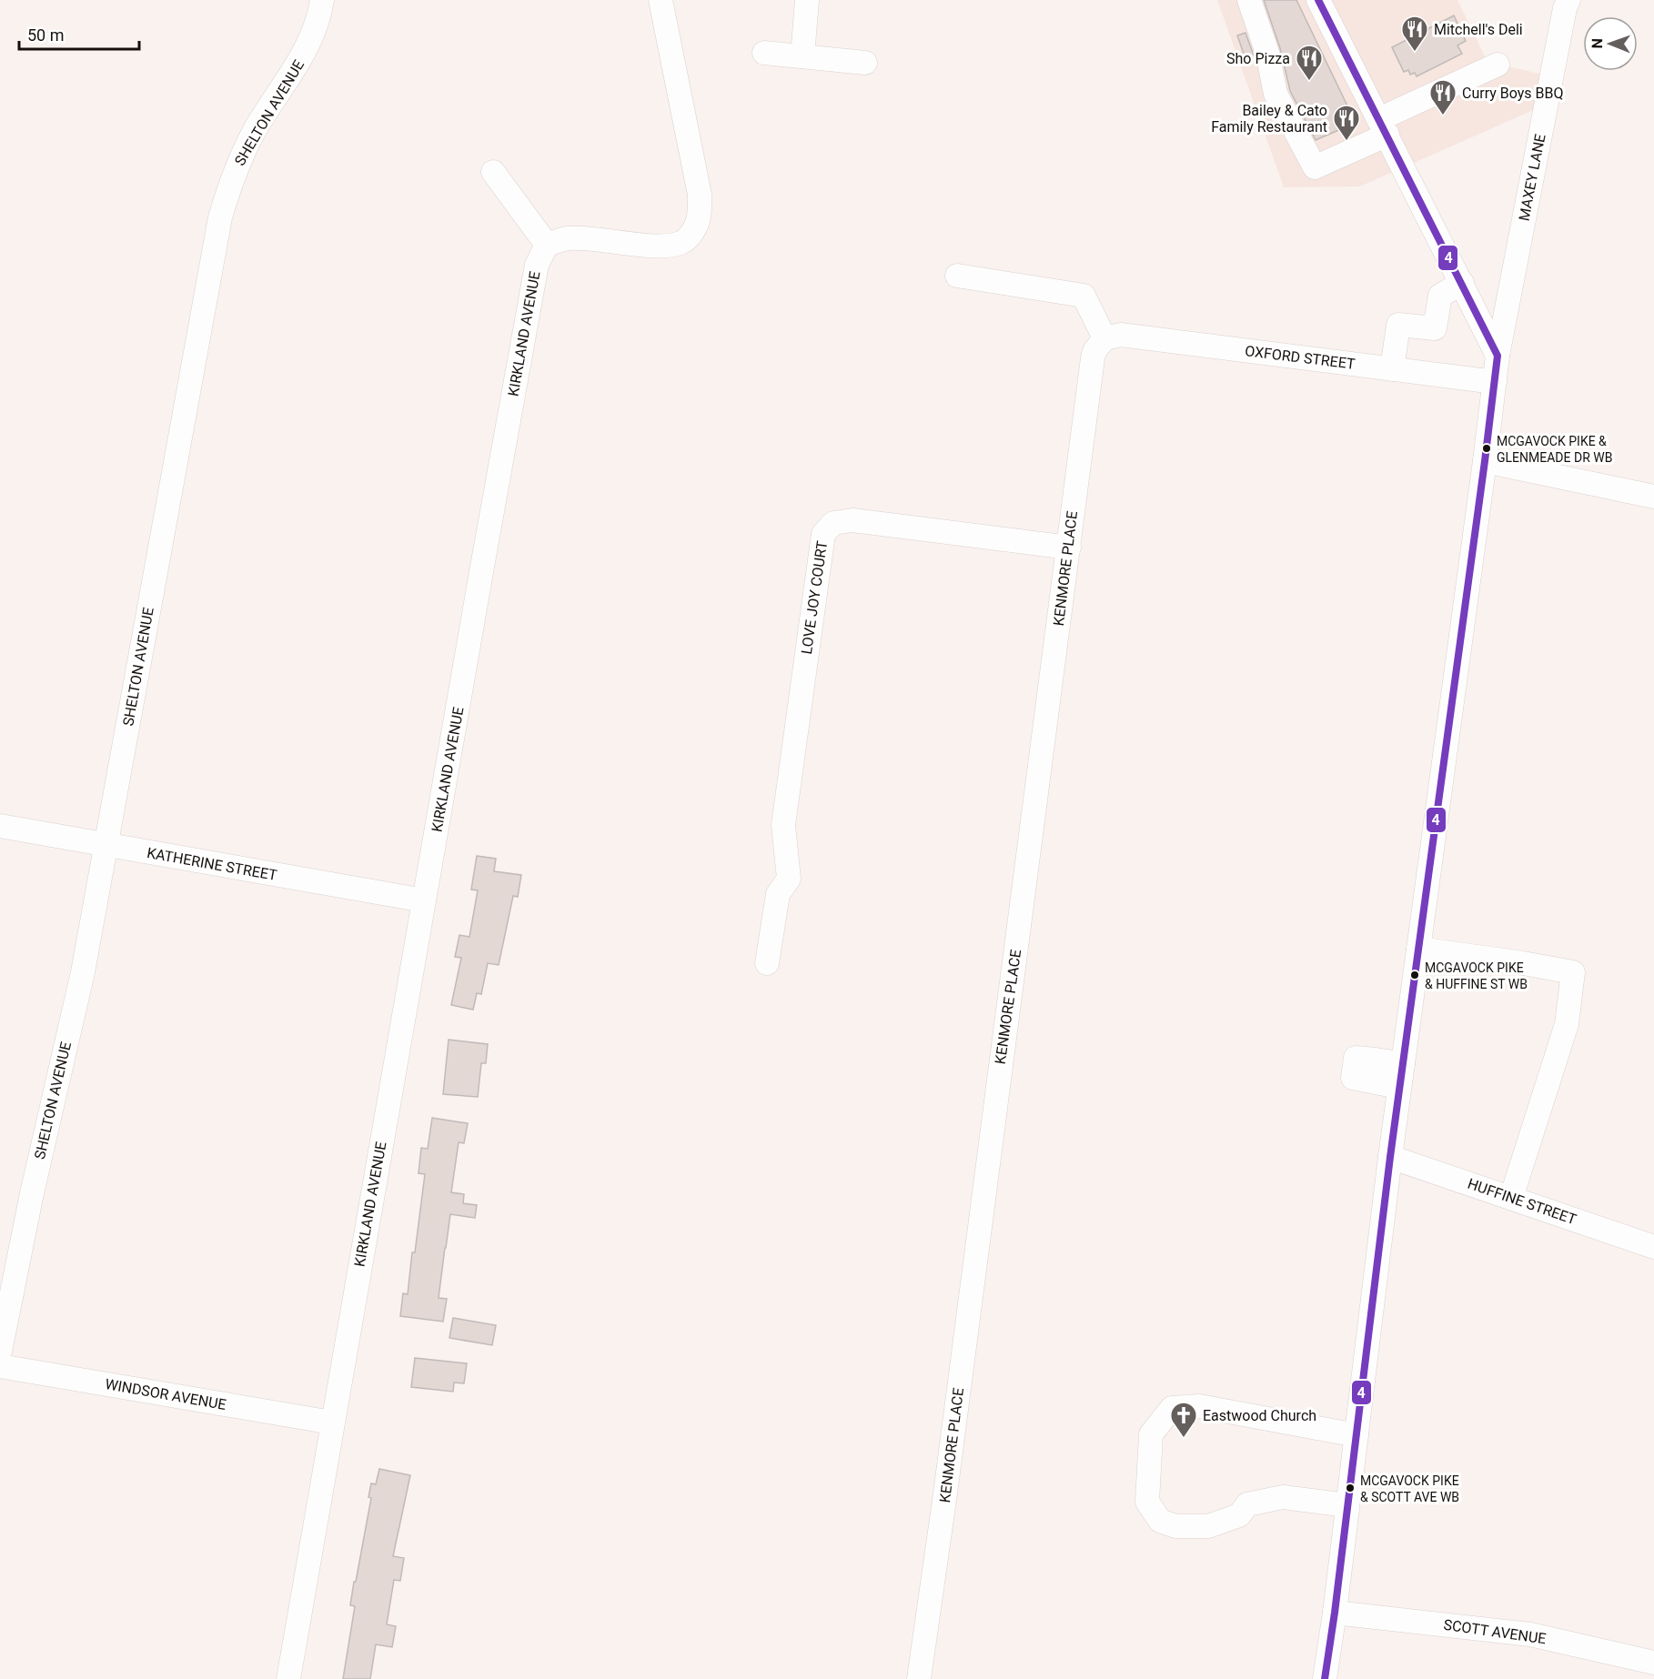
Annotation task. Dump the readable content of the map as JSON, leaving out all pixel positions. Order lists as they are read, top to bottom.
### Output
{
  "streets": {
    "street": [
      "SHELTON AVENUE",
      "MAXEY LANE",
      "KIRKLAND AVENUE",
      "OXFORD STREET",
      "KENMORE PLACE",
      "LOVE JOY COURT",
      "KATHERINE STREET",
      "HUFFINE STREET",
      "WINDSOR AVENUE",
      "SCOTT AVENUE"
    ]
  },
  "crossings": [
    ["SHELTON AVENUE", "KATHERINE STREET"],
    ["MAXEY LANE", "OXFORD STREET"],
    ["MAXEY LANE", "HUFFINE STREET"],
    ["MAXEY LANE", "SCOTT AVENUE"],
    ["KIRKLAND AVENUE", "KATHERINE STREET"],
    ["KIRKLAND AVENUE", "WINDSOR AVENUE"],
    ["OXFORD STREET", "KENMORE PLACE"],
    ["KENMORE PLACE", "LOVE JOY COURT"]
  ],
  "places": {
    "restaurant": [
      "Mitchell's Deli",
      "Sho Pizza",
      "Curry Boys BBQ",
      "Bailey & Cato Family Restaurant"
    ],
    "other": ["MCGAVOCK PIKE & GLENMEADE DR WB", "MCGAVOCK PIKE & HUFFINE ST WB", "MCGAVOCK PIKE & SCOTT AVE WB"],
    "church": ["Eastwood Church"]
  },
  "lines": ["transit line 4"],
  "scale_bar": "50 m",
  "north": "left"
}
